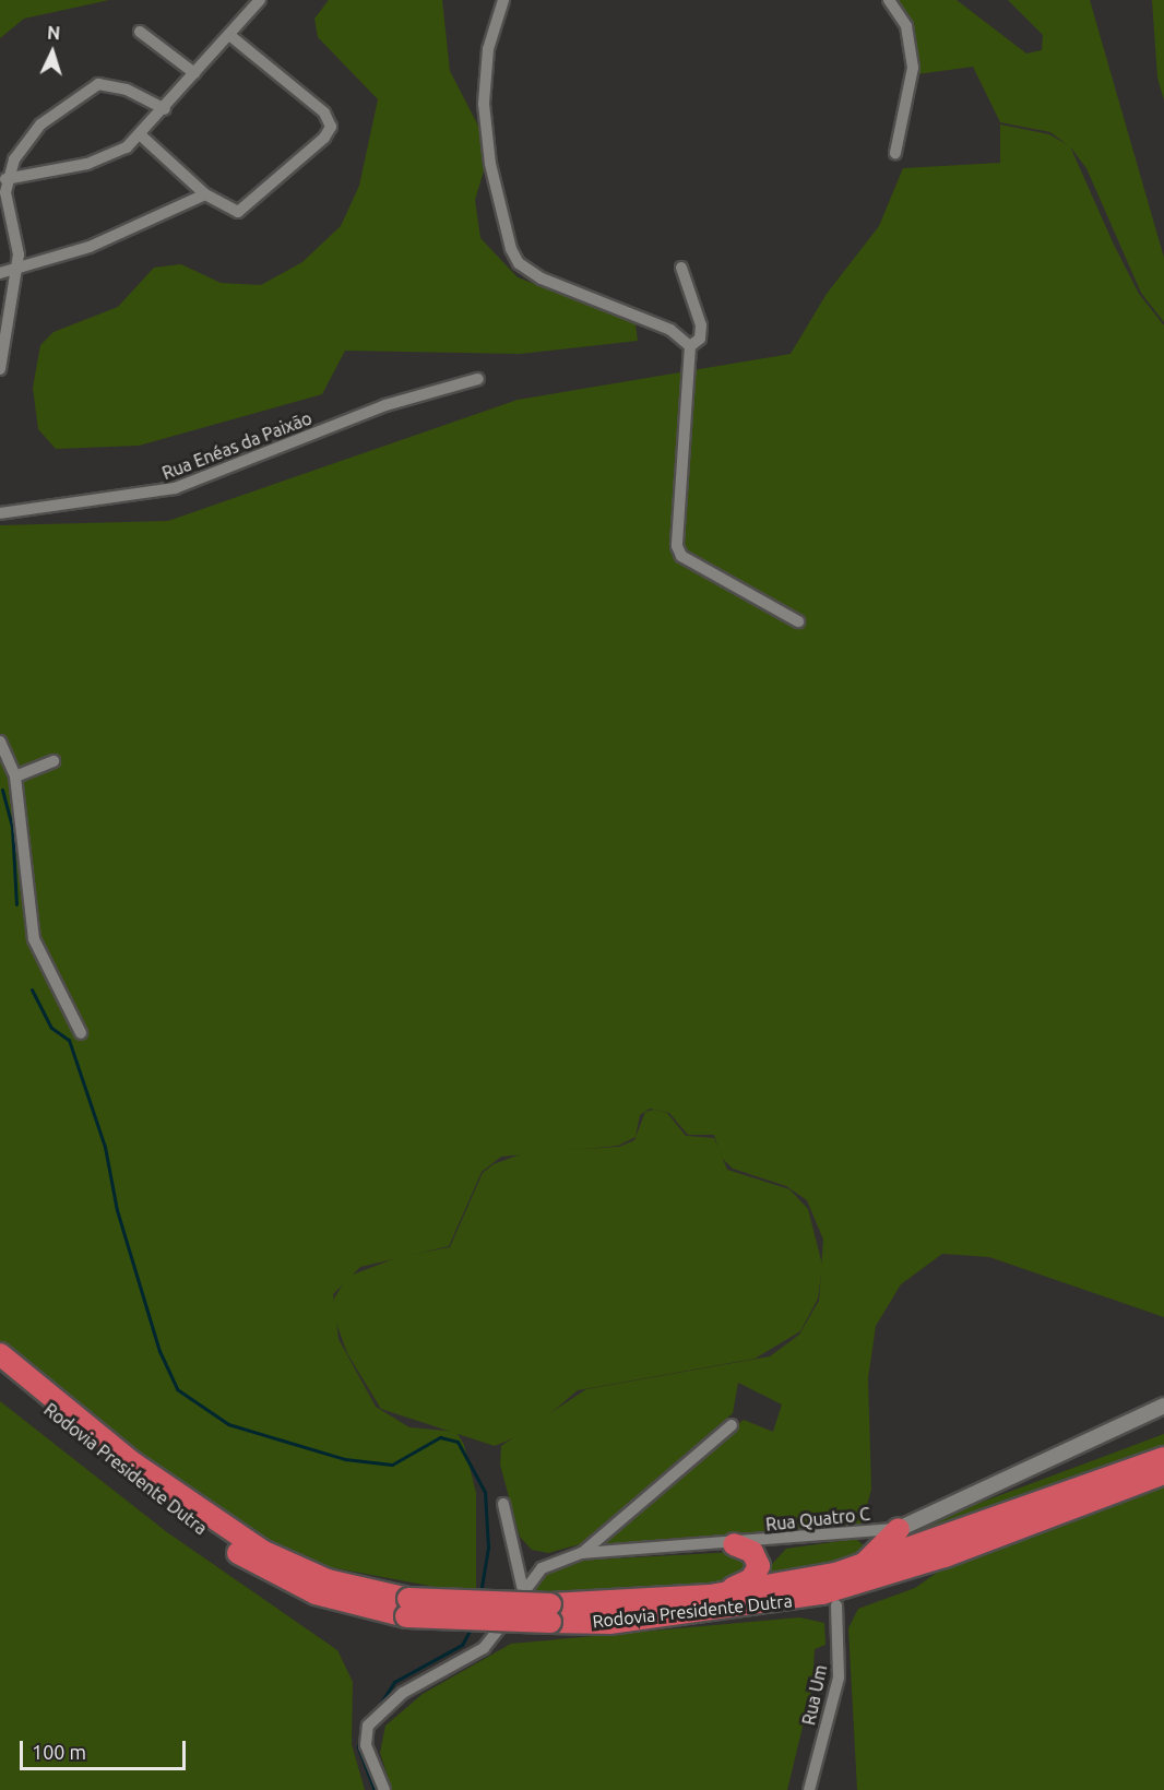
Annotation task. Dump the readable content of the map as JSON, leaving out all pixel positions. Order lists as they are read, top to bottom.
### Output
{
  "streets": {
    "highway": ["Rodovia Presidente Dutra"],
    "street": ["Rua Enéas da Paixão", "Rua Quatro C", "Rua Um"]
  },
  "scale_bar": "100 m",
  "north": "top"
}
